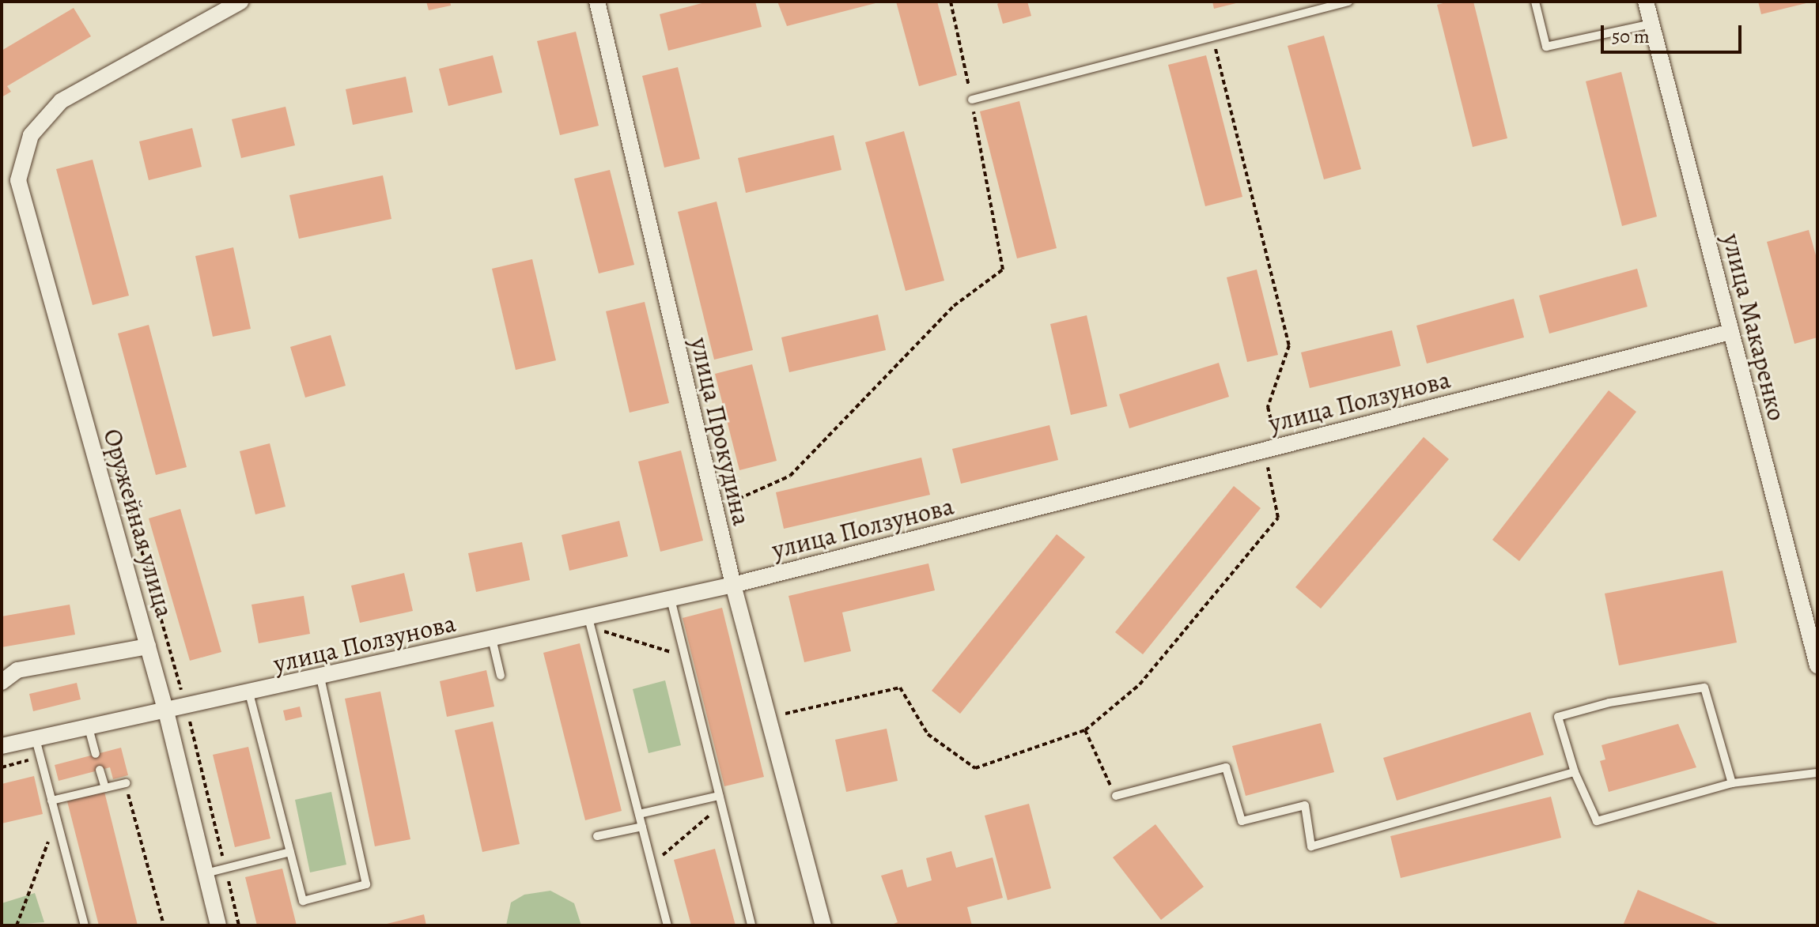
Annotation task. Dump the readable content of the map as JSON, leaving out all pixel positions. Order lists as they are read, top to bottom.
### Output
{
  "streets": {
    "street": [
      "улица Макаренко",
      "улица Ползунова",
      "улица Прокудина",
      "Оружейная улица"
    ]
  },
  "crossings": [
    ["улица Макаренко", "улица Ползунова"],
    ["улица Ползунова", "улица Прокудина"],
    ["улица Ползунова", "Оружейная улица"]
  ],
  "scale_bar": "50 m"
}
